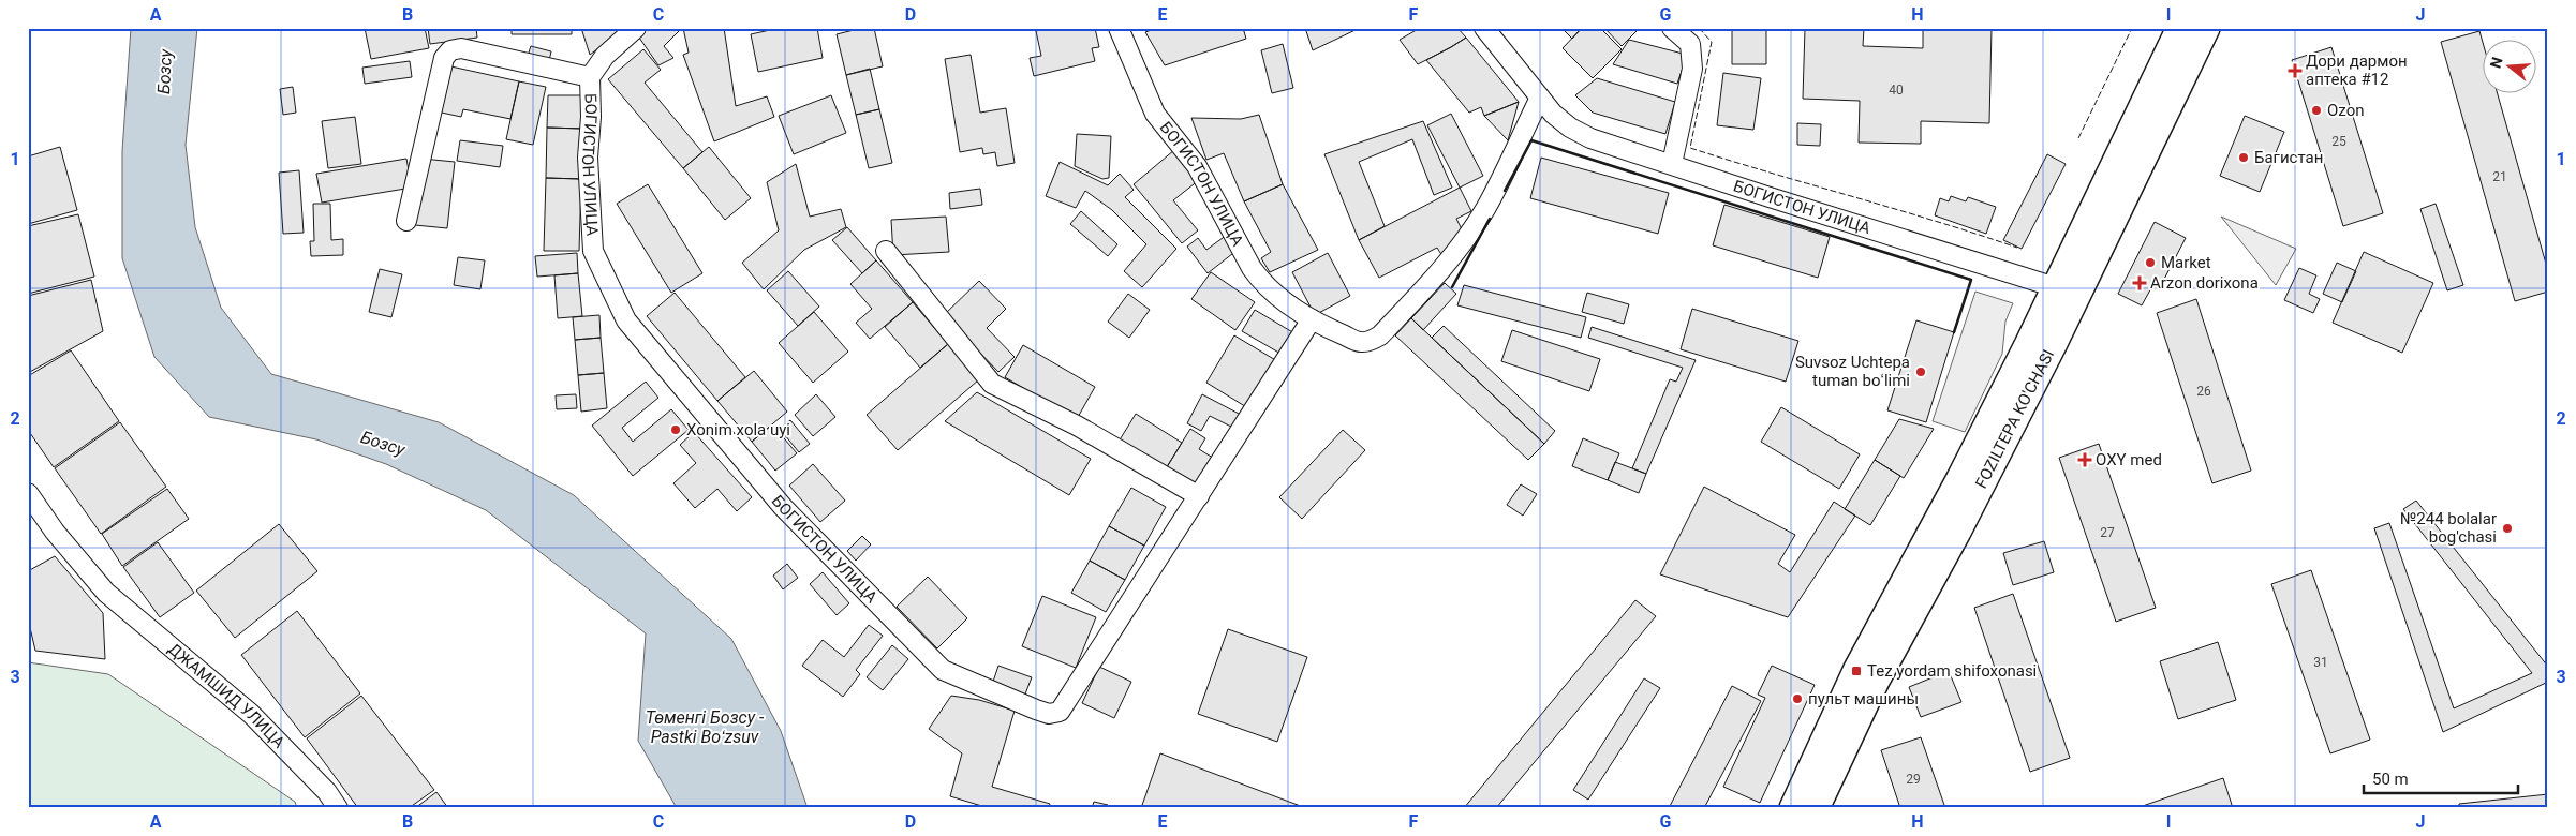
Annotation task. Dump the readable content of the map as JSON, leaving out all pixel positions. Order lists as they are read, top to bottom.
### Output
{
  "streets": {
    "main road": ["FOZILTEPA KO'CHASI"],
    "street": ["БОГИСТОН УЛИЦА", "ДЖАМШИД УЛИЦА"]
  },
  "crossings": [
    ["БОГИСТОН УЛИЦА", "FOZILTEPA KO'CHASI"]
  ],
  "water": ["Бозсу", "Төменгі Бозсу - Pastki Boʻzsuv"],
  "places": {
    "health": ["Дори дармон аптека #12", "Arzon dorixona", "OXY med"],
    "other": [
      "Ozon",
      "Багистан",
      "Market",
      "Suvsoz Uchtepa tuman boʻlimi",
      "Xonim xola uyi",
      "№244 bolalar bog'chasi",
      "пульт машины"
    ],
    "transit": ["Tez yordam shifoxonasi"]
  },
  "house_numbers": [
    "40",
    "25",
    "21",
    "26",
    "27",
    "31",
    "29"
  ],
  "scale_bar": "50 m",
  "north": "left",
  "grid": {
    "columns": [
      "A",
      "B",
      "C",
      "D",
      "E",
      "F",
      "G",
      "H",
      "I",
      "J"
    ],
    "rows": ["1", "2", "3"]
  }
}
